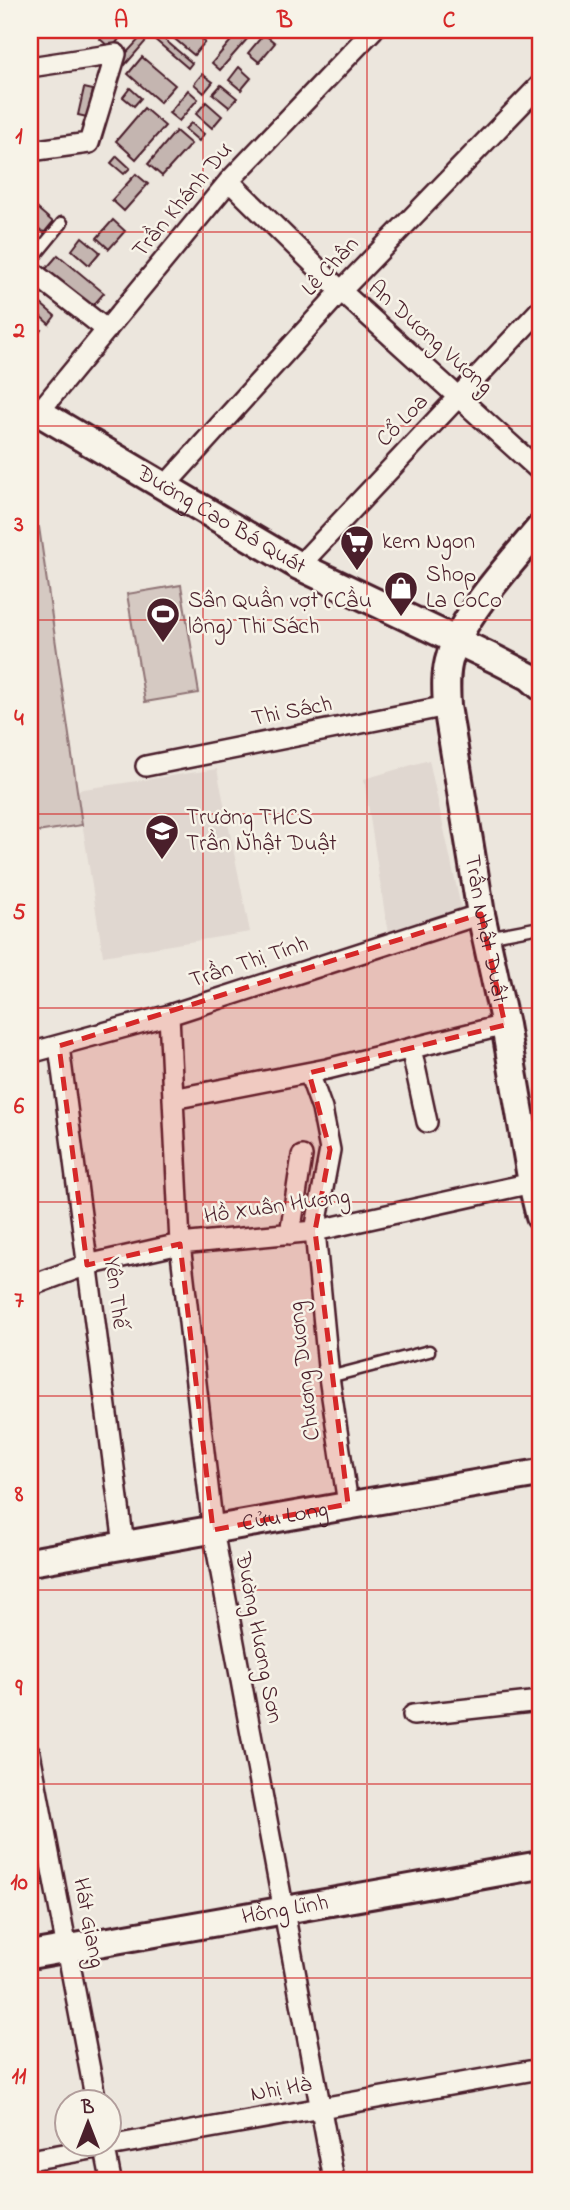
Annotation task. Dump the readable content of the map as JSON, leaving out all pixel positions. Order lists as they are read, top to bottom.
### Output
{
  "streets": {
    "street": [
      "Trần Khánh Dư",
      "Lê Chân",
      "An Dương Vương",
      "Cổ Loa",
      "Đường Cao Bá Quát",
      "Thi Sách",
      "Trần Nhật Duật",
      "Trần Thị Tính",
      "Hồ Xuân Hương",
      "Yên Thế",
      "Chương Dương",
      "Cửu Long",
      "Đường Hương Sơn",
      "Hồng Lĩnh",
      "Hát Giang",
      "Nhị Hà"
    ]
  },
  "crossings": [
    ["Trần Khánh Dư", "An Dương Vương"],
    ["Trần Khánh Dư", "Đường Cao Bá Quát"],
    ["Lê Chân", "An Dương Vương"],
    ["Lê Chân", "Đường Cao Bá Quát"],
    ["An Dương Vương", "Cổ Loa"],
    ["Cổ Loa", "Đường Cao Bá Quát"],
    ["Đường Cao Bá Quát", "Trần Nhật Duật"],
    ["Thi Sách", "Trần Nhật Duật"],
    ["Trần Nhật Duật", "Trần Thị Tính"],
    ["Trần Nhật Duật", "Hồ Xuân Hương"],
    ["Trần Thị Tính", "Yên Thế"],
    ["Trần Thị Tính", "Đường Hương Sơn"],
    ["Hồ Xuân Hương", "Yên Thế"],
    ["Hồ Xuân Hương", "Chương Dương"],
    ["Hồ Xuân Hương", "Đường Hương Sơn"],
    ["Yên Thế", "Cửu Long"],
    ["Chương Dương", "Cửu Long"],
    ["Cửu Long", "Đường Hương Sơn"],
    ["Đường Hương Sơn", "Hồng Lĩnh"],
    ["Đường Hương Sơn", "Nhị Hà"],
    ["Hồng Lĩnh", "Hát Giang"]
  ],
  "places": {
    "supermarket": ["kem Ngon"],
    "shop": ["Shop La CoCo"],
    "sports": ["Sân Quần vợt (Cầu lông) Thi Sách"],
    "school or university": ["Trường THCS Trần Nhật Duật"]
  },
  "north": "top",
  "grid": {
    "columns": ["A", "B", "C"],
    "rows": [
      "1",
      "2",
      "3",
      "4",
      "5",
      "6",
      "7",
      "8",
      "9",
      "10",
      "11"
    ]
  }
}
